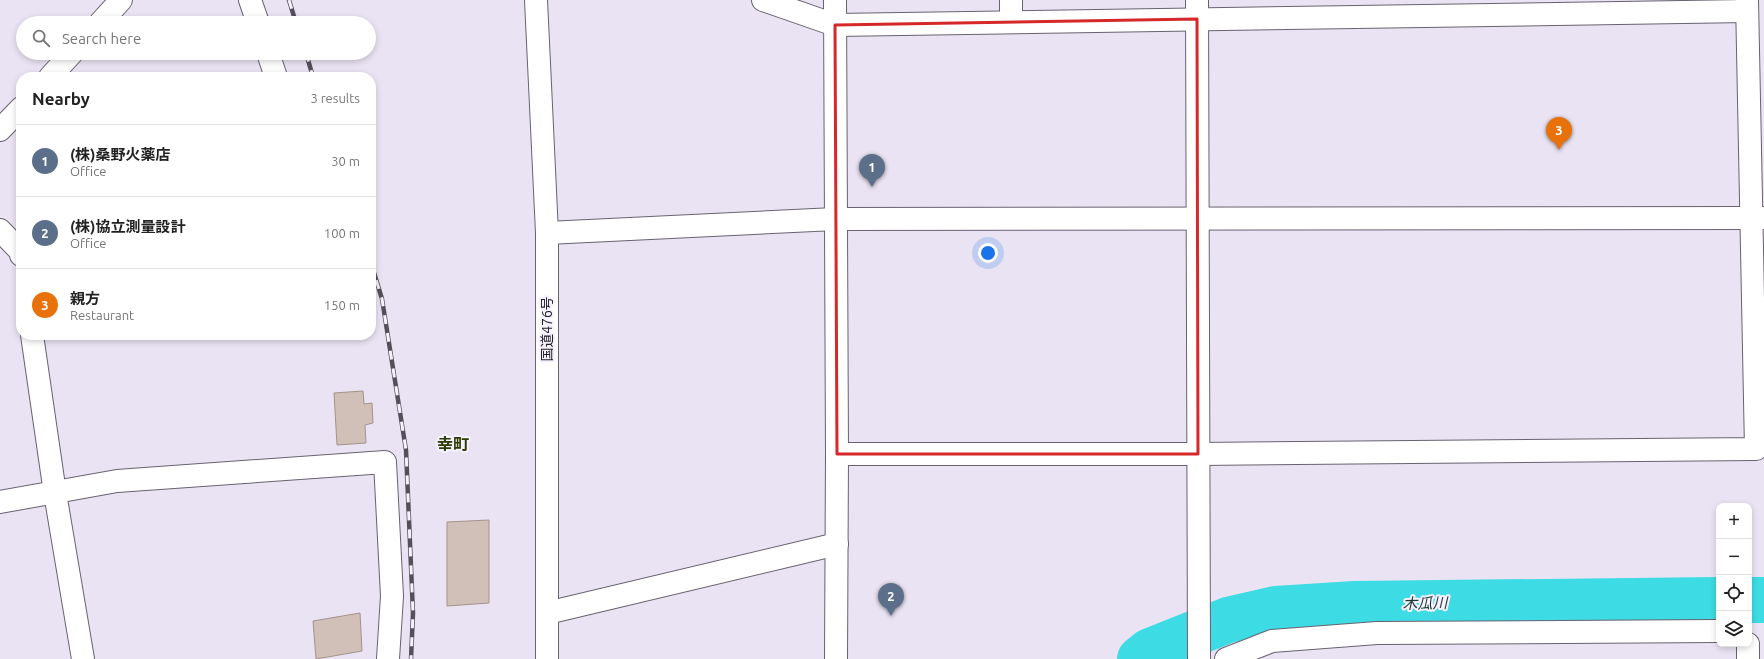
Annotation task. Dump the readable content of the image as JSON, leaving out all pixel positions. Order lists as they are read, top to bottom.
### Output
{
  "streets": {
    "main road": ["国道476号"]
  },
  "districts": ["幸町"],
  "water": ["木瓜川"],
  "page": {
    "search": "Search here",
    "heading": ["Nearby", "3 results"],
    "pins": ["3", "1", "2"],
    "list": [
      {
        "mark": "1",
        "name": "(株)桑野火薬店",
        "note": "Office",
        "value": "30 m"
      },
      {
        "mark": "2",
        "name": "(株)協立測量設計",
        "note": "Office",
        "value": "100 m"
      },
      {
        "mark": "3",
        "name": "親方",
        "note": "Restaurant",
        "value": "150 m"
      }
    ],
    "map_buttons": ["+", "−"]
  }
}
